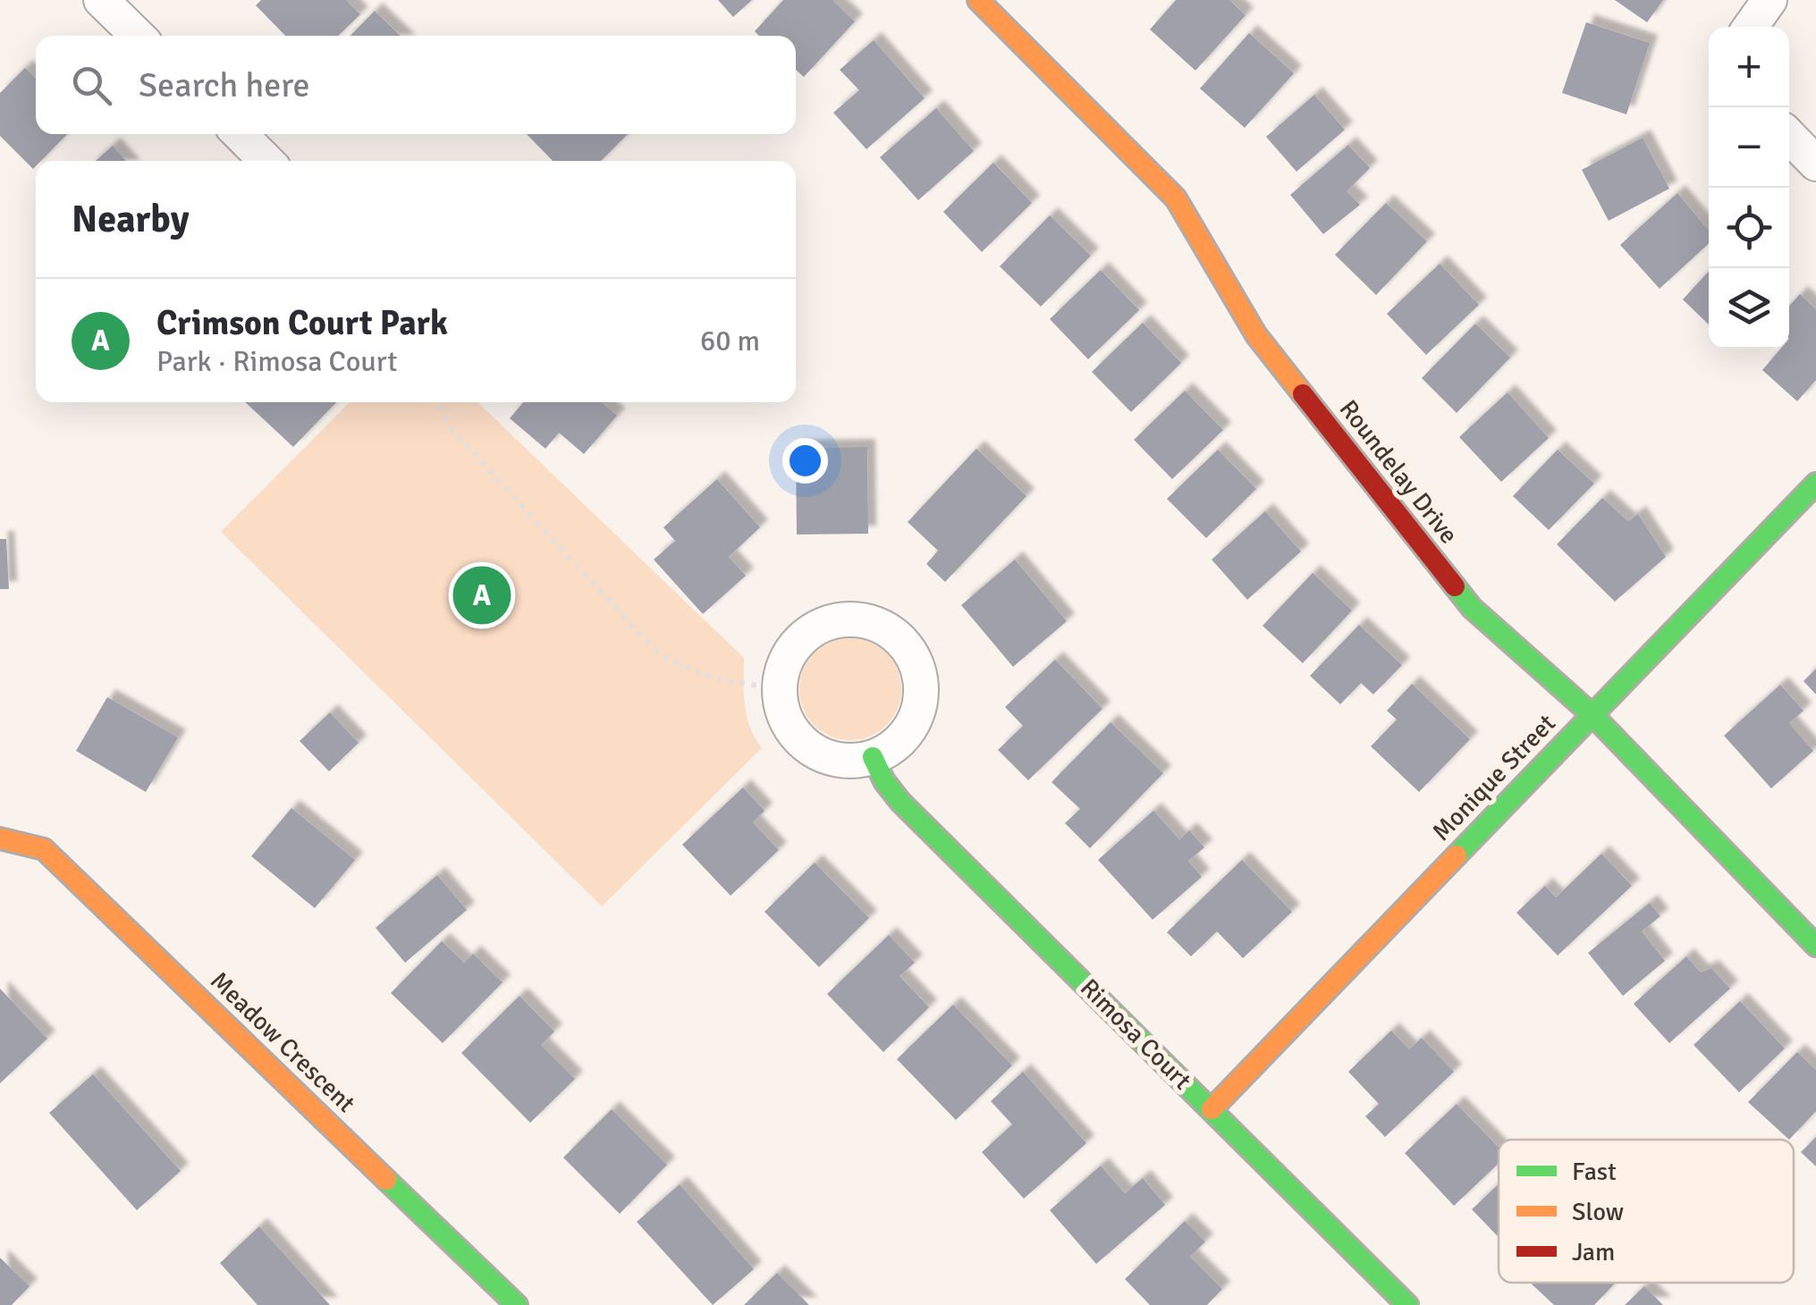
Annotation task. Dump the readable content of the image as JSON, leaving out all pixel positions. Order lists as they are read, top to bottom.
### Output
{
  "streets": {
    "street": [
      "Roundelay Drive",
      "Monique Street",
      "Rimosa Court",
      "Meadow Crescent"
    ]
  },
  "crossings": [
    ["Roundelay Drive", "Monique Street"],
    ["Monique Street", "Rimosa Court"]
  ],
  "legend": ["Fast", "Slow", "Jam"],
  "page": {
    "map_buttons": ["+", "−"],
    "search": "Search here",
    "heading": "Nearby",
    "list": [
      {
        "mark": "A",
        "name": "Crimson Court Park",
        "note": "Park · Rimosa Court",
        "value": "60 m"
      }
    ],
    "pins": "A"
  }
}
